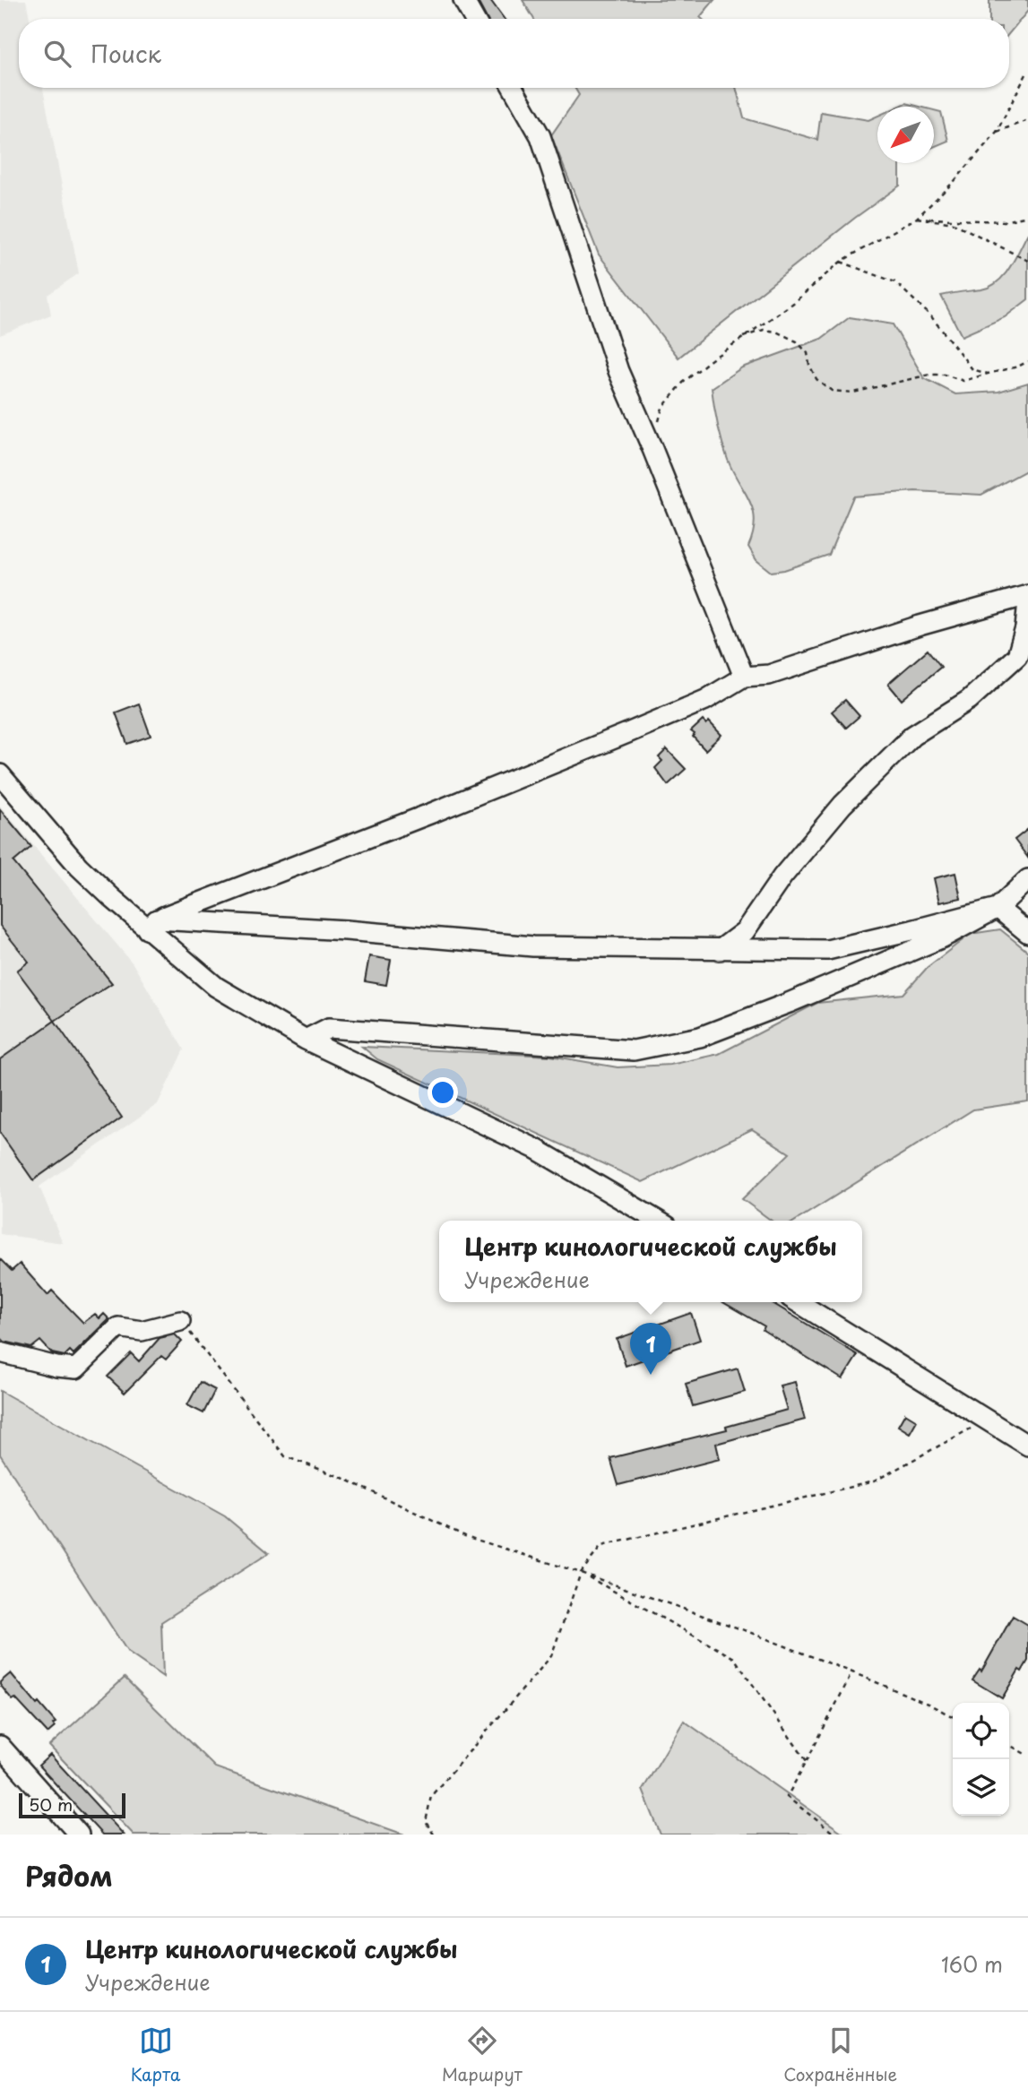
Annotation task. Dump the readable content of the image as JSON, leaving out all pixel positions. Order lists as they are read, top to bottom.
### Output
{
  "scale_bar": "50 m",
  "north": "bottom left",
  "page": {
    "search": "Поиск",
    "popup": ["Центр кинологической службы", "Учреждение"],
    "pins": "1",
    "scale": "50 m",
    "heading": "Рядом",
    "list": [
      {
        "mark": "1",
        "name": "Центр кинологической службы",
        "note": "Учреждение",
        "value": "160 m"
      }
    ],
    "nav": ["Карта", "Маршрут", "Сохранённые"]
  }
}
